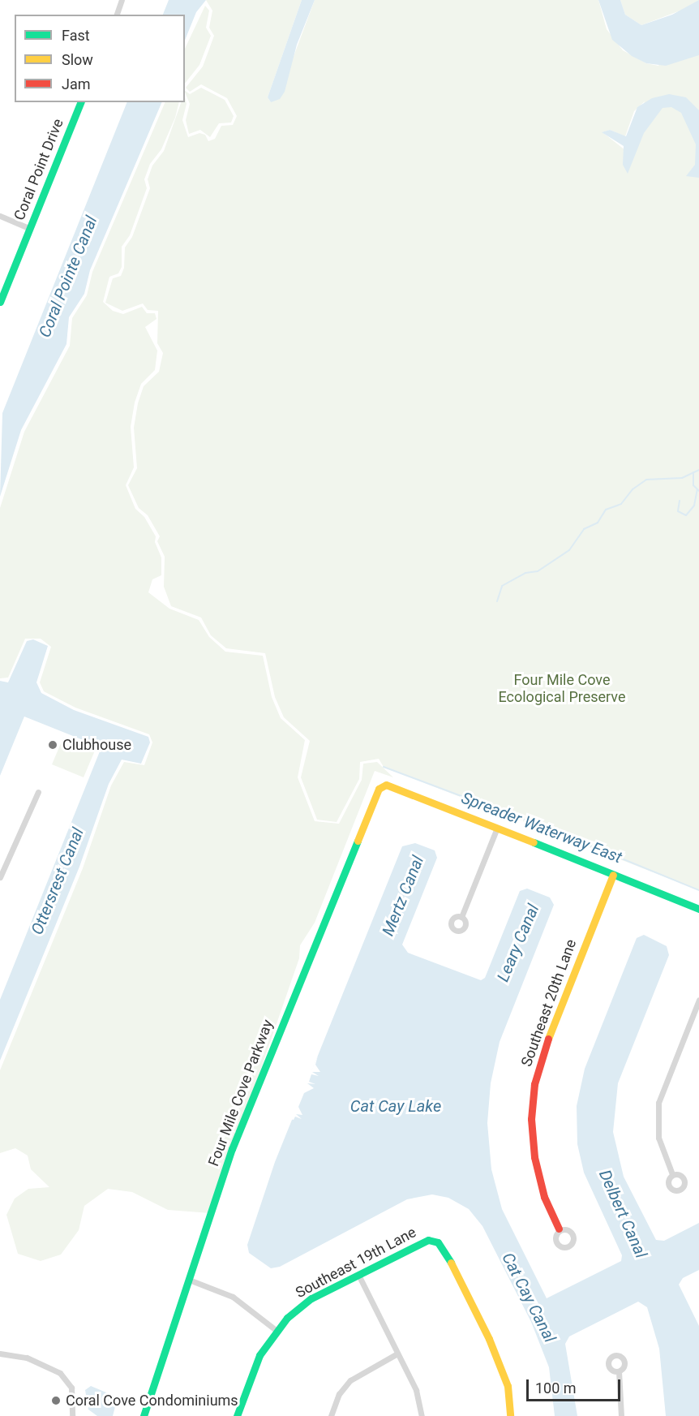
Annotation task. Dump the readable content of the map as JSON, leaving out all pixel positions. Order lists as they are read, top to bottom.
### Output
{
  "streets": {
    "street": [
      "Coral Point Drive",
      "Southeast 20th Lane",
      "Four Mile Cove Parkway",
      "Southeast 19th Lane"
    ]
  },
  "water": [
    "Coral Pointe Canal",
    "Spreader Waterway East",
    "Ottersrest Canal",
    "Mertz Canal",
    "Leary Canal",
    "Cat Cay Lake",
    "Delbert Canal",
    "Cat Cay Canal"
  ],
  "parks": ["Four Mile Cove Ecological Preserve"],
  "places": ["Clubhouse", "Coral Cove Condominiums"],
  "legend": ["Fast", "Slow", "Jam"],
  "scale_bar": "100 m"
}
